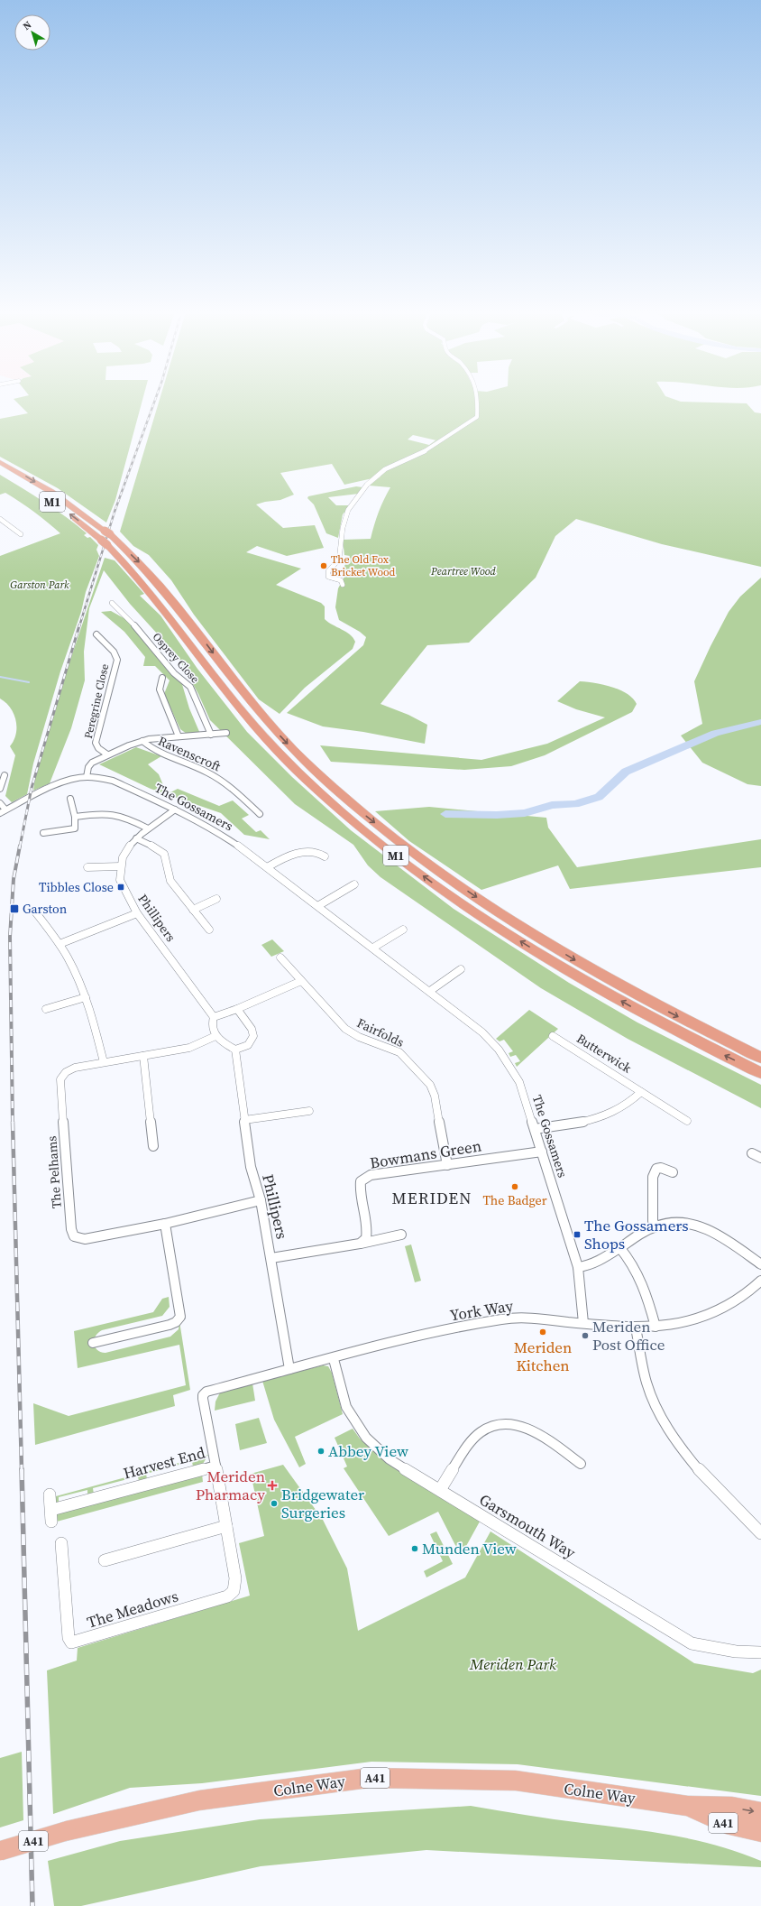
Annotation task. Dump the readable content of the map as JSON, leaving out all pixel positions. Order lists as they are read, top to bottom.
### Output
{
  "streets": {
    "highway": ["M1", "A41", "Colne Way"],
    "street": [
      "Osprey Close",
      "Peregrine Close",
      "Ravenscroft",
      "The Gossamers",
      "Phillipers",
      "Fairfolds",
      "Butterwick",
      "Bowmans Green",
      "The Pelhams",
      "York Way",
      "Harvest End",
      "Garsmouth Way",
      "The Meadows"
    ]
  },
  "crossings": [
    ["The Gossamers", "Phillipers"],
    ["The Gossamers", "Bowmans Green"],
    ["The Gossamers", "York Way"],
    ["Phillipers", "The Pelhams"],
    ["Phillipers", "York Way"],
    ["Fairfolds", "Bowmans Green"],
    ["York Way", "Harvest End"],
    ["York Way", "Garsmouth Way"],
    ["Harvest End", "The Meadows"]
  ],
  "districts": ["MERIDEN"],
  "parks": ["Peartree Wood", "Garston Park", "Meriden Park"],
  "places": {
    "other": [
      "The Old Fox Bricket Wood",
      "The Badger",
      "Meriden Kitchen",
      "Meriden Post Office",
      "Abbey View",
      "Bridgewater Surgeries",
      "Munden View"
    ],
    "transit": ["Tibbles Close", "Garston", "The Gossamers Shops"],
    "health": ["Meriden Pharmacy"]
  },
  "north": "top left"
}
